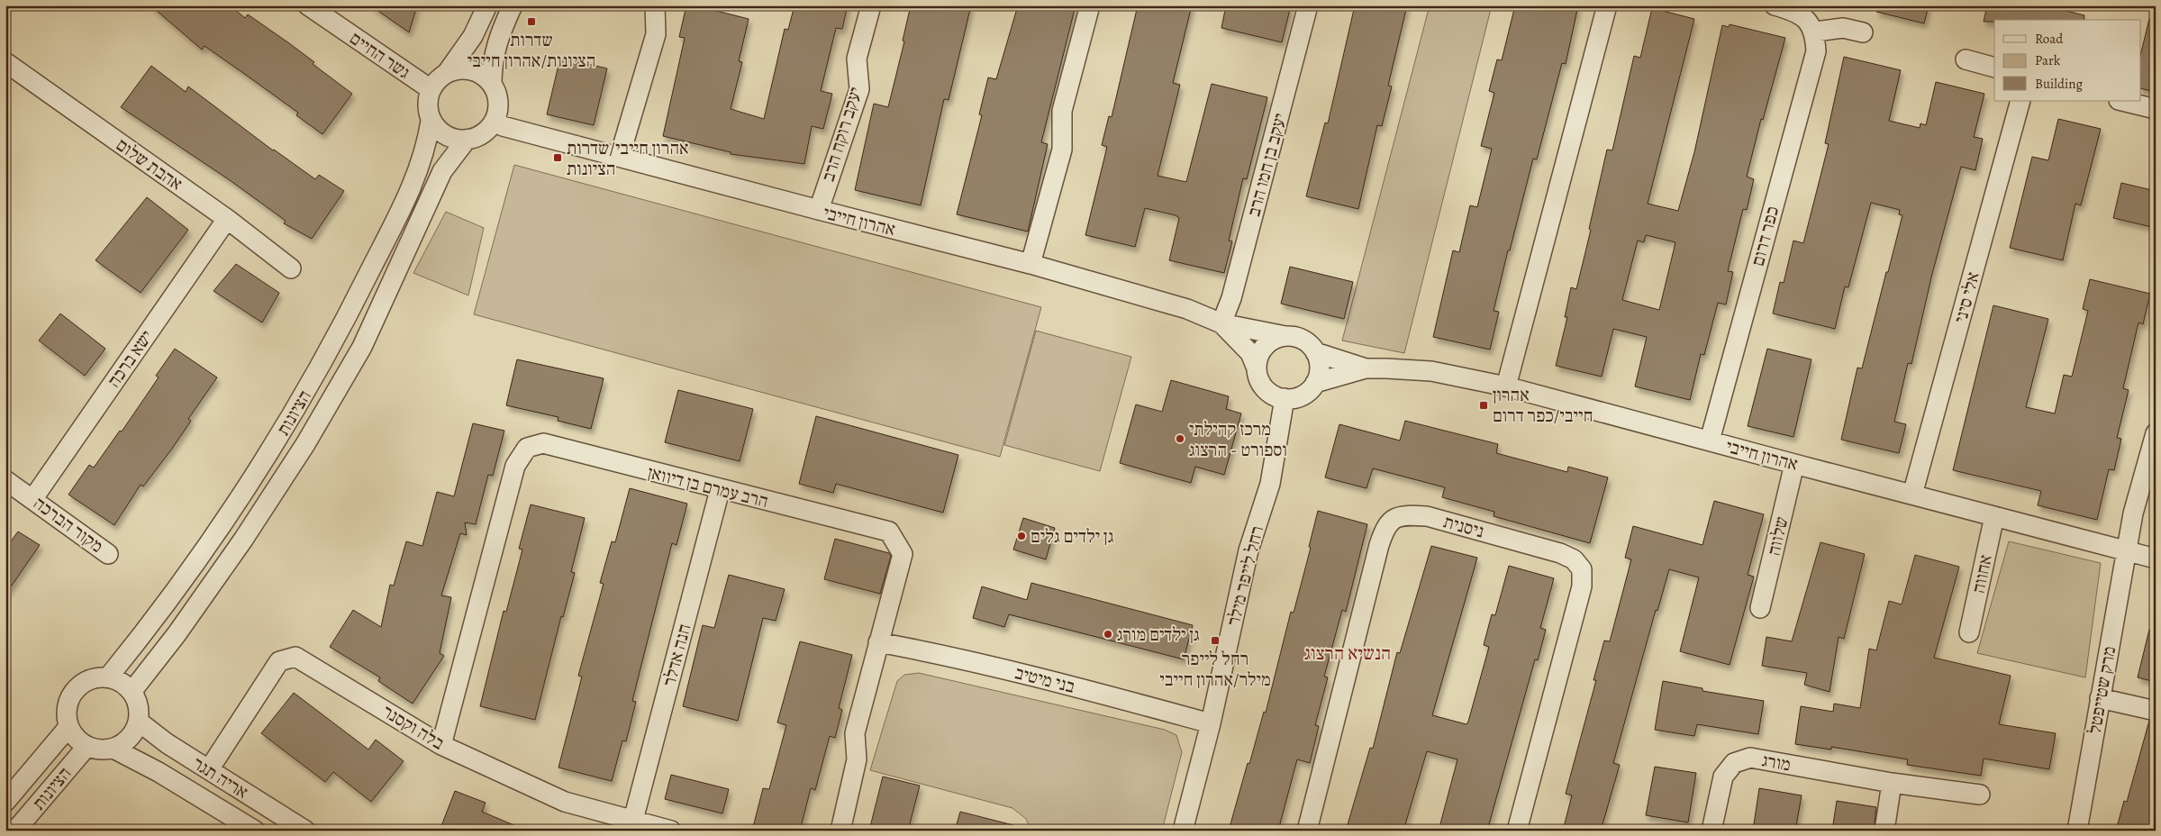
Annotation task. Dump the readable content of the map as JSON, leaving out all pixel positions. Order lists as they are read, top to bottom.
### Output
{
  "streets": {
    "street": [
      "גשר החיים",
      "יעקב רוקח הרב",
      "אהבת שלום",
      "יעקב בן חמו הרב",
      "אהרון חייבי",
      "כפר דרום",
      "אלי סיני",
      "ישא ברכה",
      "הציונות",
      "הרב עמרם בן דיוואן",
      "מקור הברכה",
      "ניסנית",
      "שלווה",
      "אחווה",
      "רחל לייפר מילר",
      "חנה אדלר",
      "בני מיטיב",
      "מרק שטייפטל",
      "בלה וקסנר",
      "מורג",
      "אריה תגר"
    ]
  },
  "crossings": [
    ["גשר החיים", "אהרון חייבי"],
    ["גשר החיים", "הציונות"],
    ["יעקב רוקח הרב", "אהרון חייבי"],
    ["אהבת שלום", "ישא ברכה"],
    ["יעקב בן חמו הרב", "אהרון חייבי"],
    ["אהרון חייבי", "כפר דרום"],
    ["אהרון חייבי", "אלי סיני"],
    ["אהרון חייבי", "הציונות"],
    ["אהרון חייבי", "שלווה"],
    ["אהרון חייבי", "אחווה"],
    ["אהרון חייבי", "רחל לייפר מילר"],
    ["אהרון חייבי", "מרק שטייפטל"],
    ["ישא ברכה", "מקור הברכה"],
    ["הציונות", "אריה תגר"],
    ["הרב עמרם בן דיוואן", "חנה אדלר"],
    ["הרב עמרם בן דיוואן", "בני מיטיב"],
    ["הרב עמרם בן דיוואן", "בלה וקסנר"],
    ["רחל לייפר מילר", "בני מיטיב"],
    ["חנה אדלר", "בלה וקסנר"]
  ],
  "districts": ["הנשיא הרצוג"],
  "places": {
    "transit": [
      "שדרות הציונות/אהרון חייבי",
      "אהרון חייבי/שדרות הציונות",
      "אהרון חייבי/כפר דרום",
      "רחל לייפר מילר/אהרון חייבי"
    ],
    "other": ["מרכז קהילתי וספורט - הרצוג", "גן ילדים גלים", "גן ילדים מורג"]
  },
  "legend": ["Road", "Park", "Building"]
}
